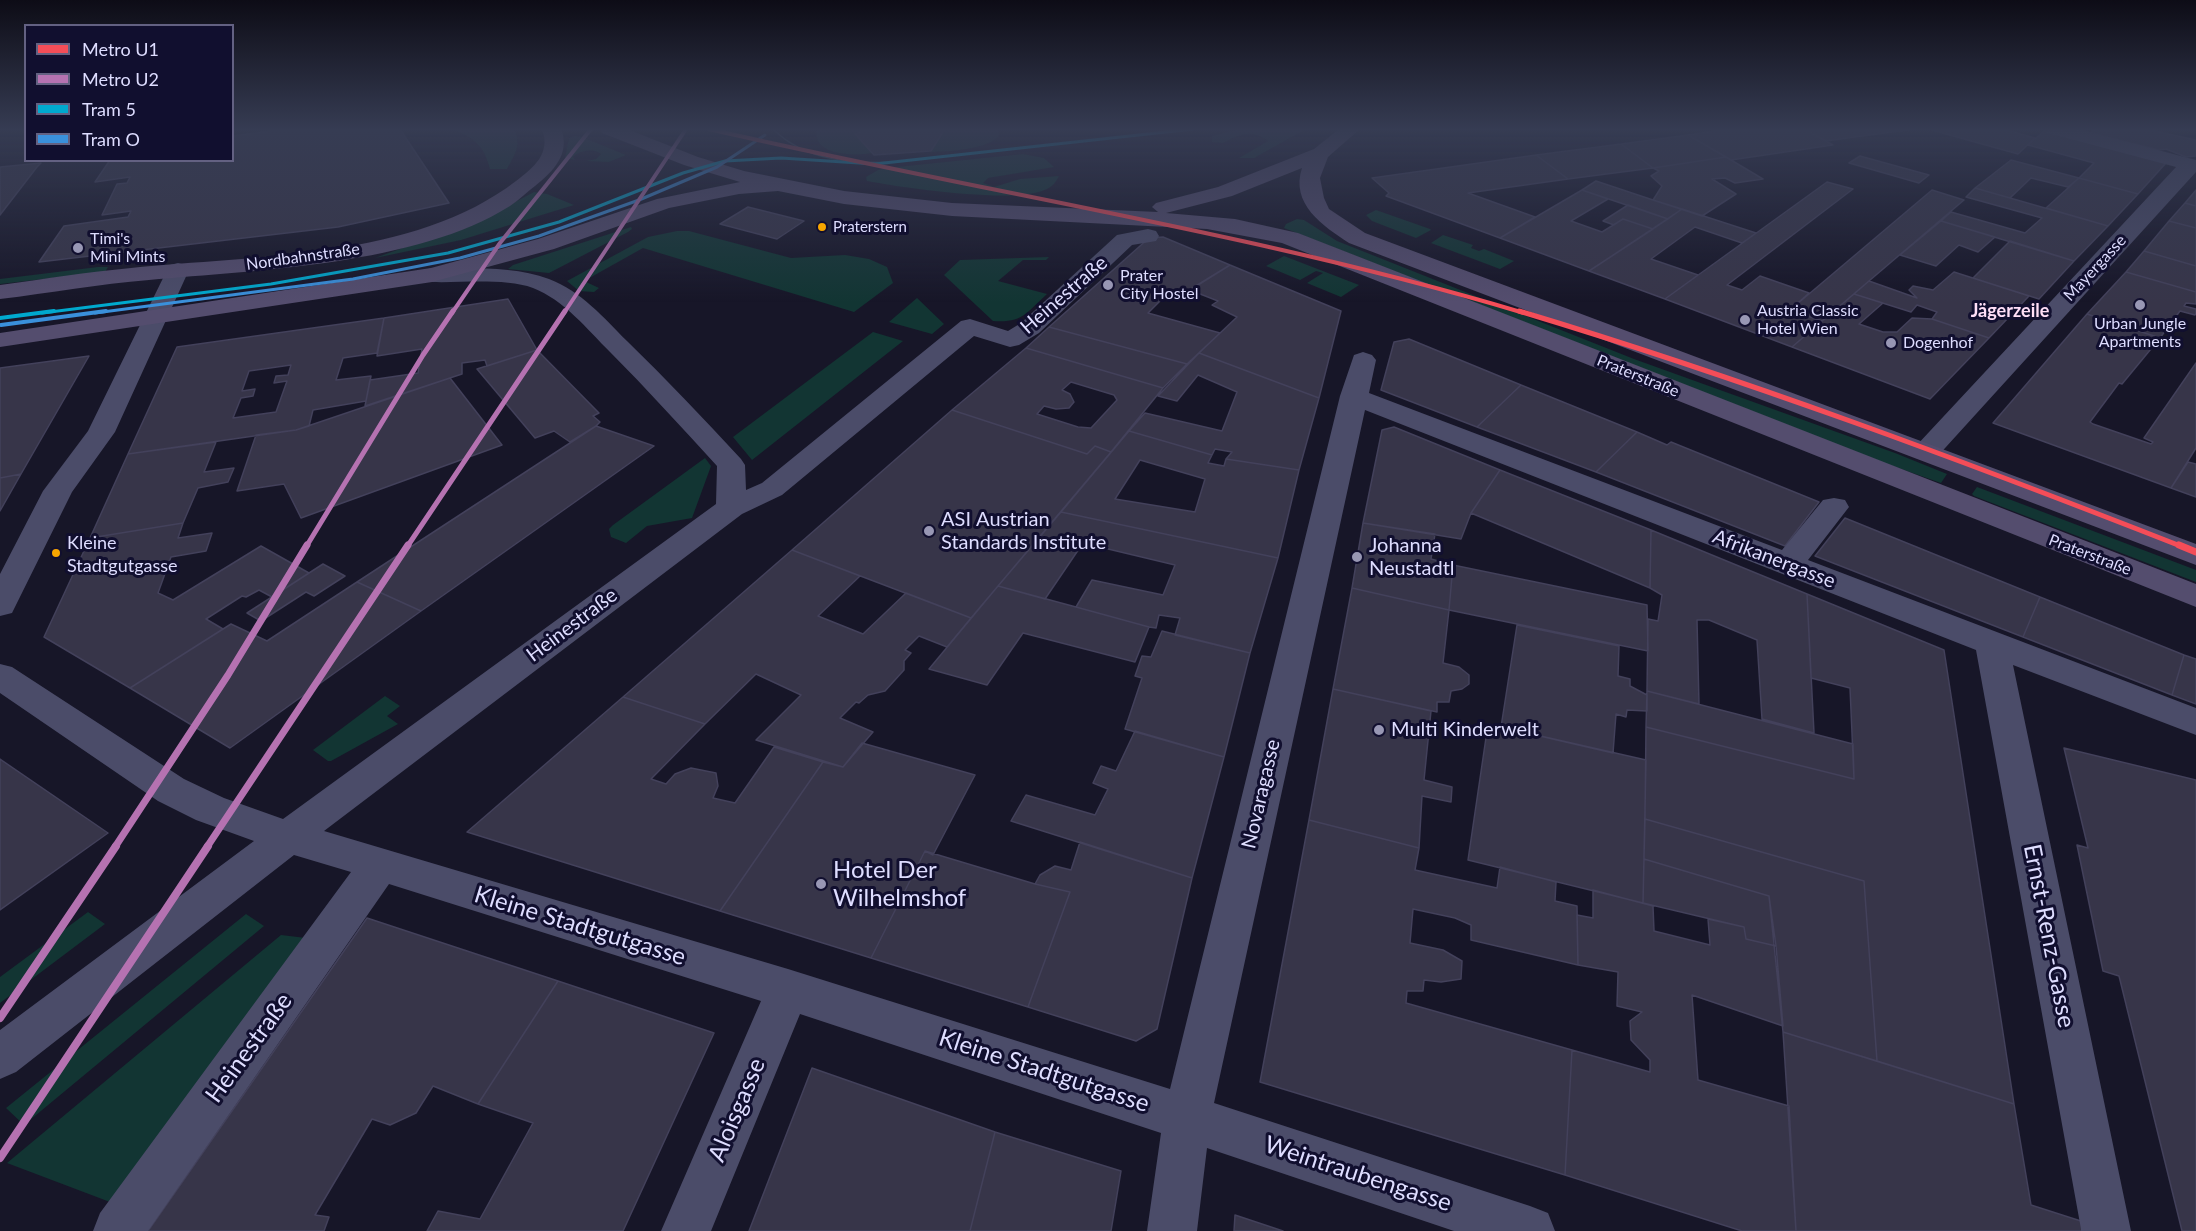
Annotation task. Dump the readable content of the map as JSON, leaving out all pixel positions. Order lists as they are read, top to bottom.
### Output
{
  "streets": {
    "main road": ["Nordbahnstraße", "Praterstraße"],
    "street": [
      "Mayergasse",
      "Heinestraße",
      "Afrikanergasse",
      "Novaragasse",
      "Kleine Stadtgutgasse",
      "Ernst-Renz-Gasse",
      "Aloisgasse",
      "Weintraubengasse"
    ]
  },
  "crossings": [
    ["Mayergasse", "Praterstraße"],
    ["Heinestraße", "Kleine Stadtgutgasse"],
    ["Afrikanergasse", "Novaragasse"],
    ["Afrikanergasse", "Ernst-Renz-Gasse"],
    ["Novaragasse", "Kleine Stadtgutgasse"],
    ["Novaragasse", "Weintraubengasse"],
    ["Kleine Stadtgutgasse", "Aloisgasse"],
    ["Kleine Stadtgutgasse", "Weintraubengasse"]
  ],
  "districts": ["Jägerzeile"],
  "places": [
    "Praterstern",
    "Timi's Mini Mints",
    "Prater City Hostel",
    "Urban Jungle Apartments",
    "Austria Classic Hotel Wien",
    "Dogenhof",
    "ASI Austrian Standards Institute",
    "Kleine Stadtgutgasse",
    "Johanna Neustadtl",
    "Multi Kinderwelt",
    "Hotel Der Wilhelmshof"
  ],
  "lines": [
    "metro line U1",
    "metro line U2",
    "tram line 5",
    "tram line O"
  ],
  "legend": [
    "Metro U1",
    "Metro U2",
    "Tram 5",
    "Tram O"
  ]
}
